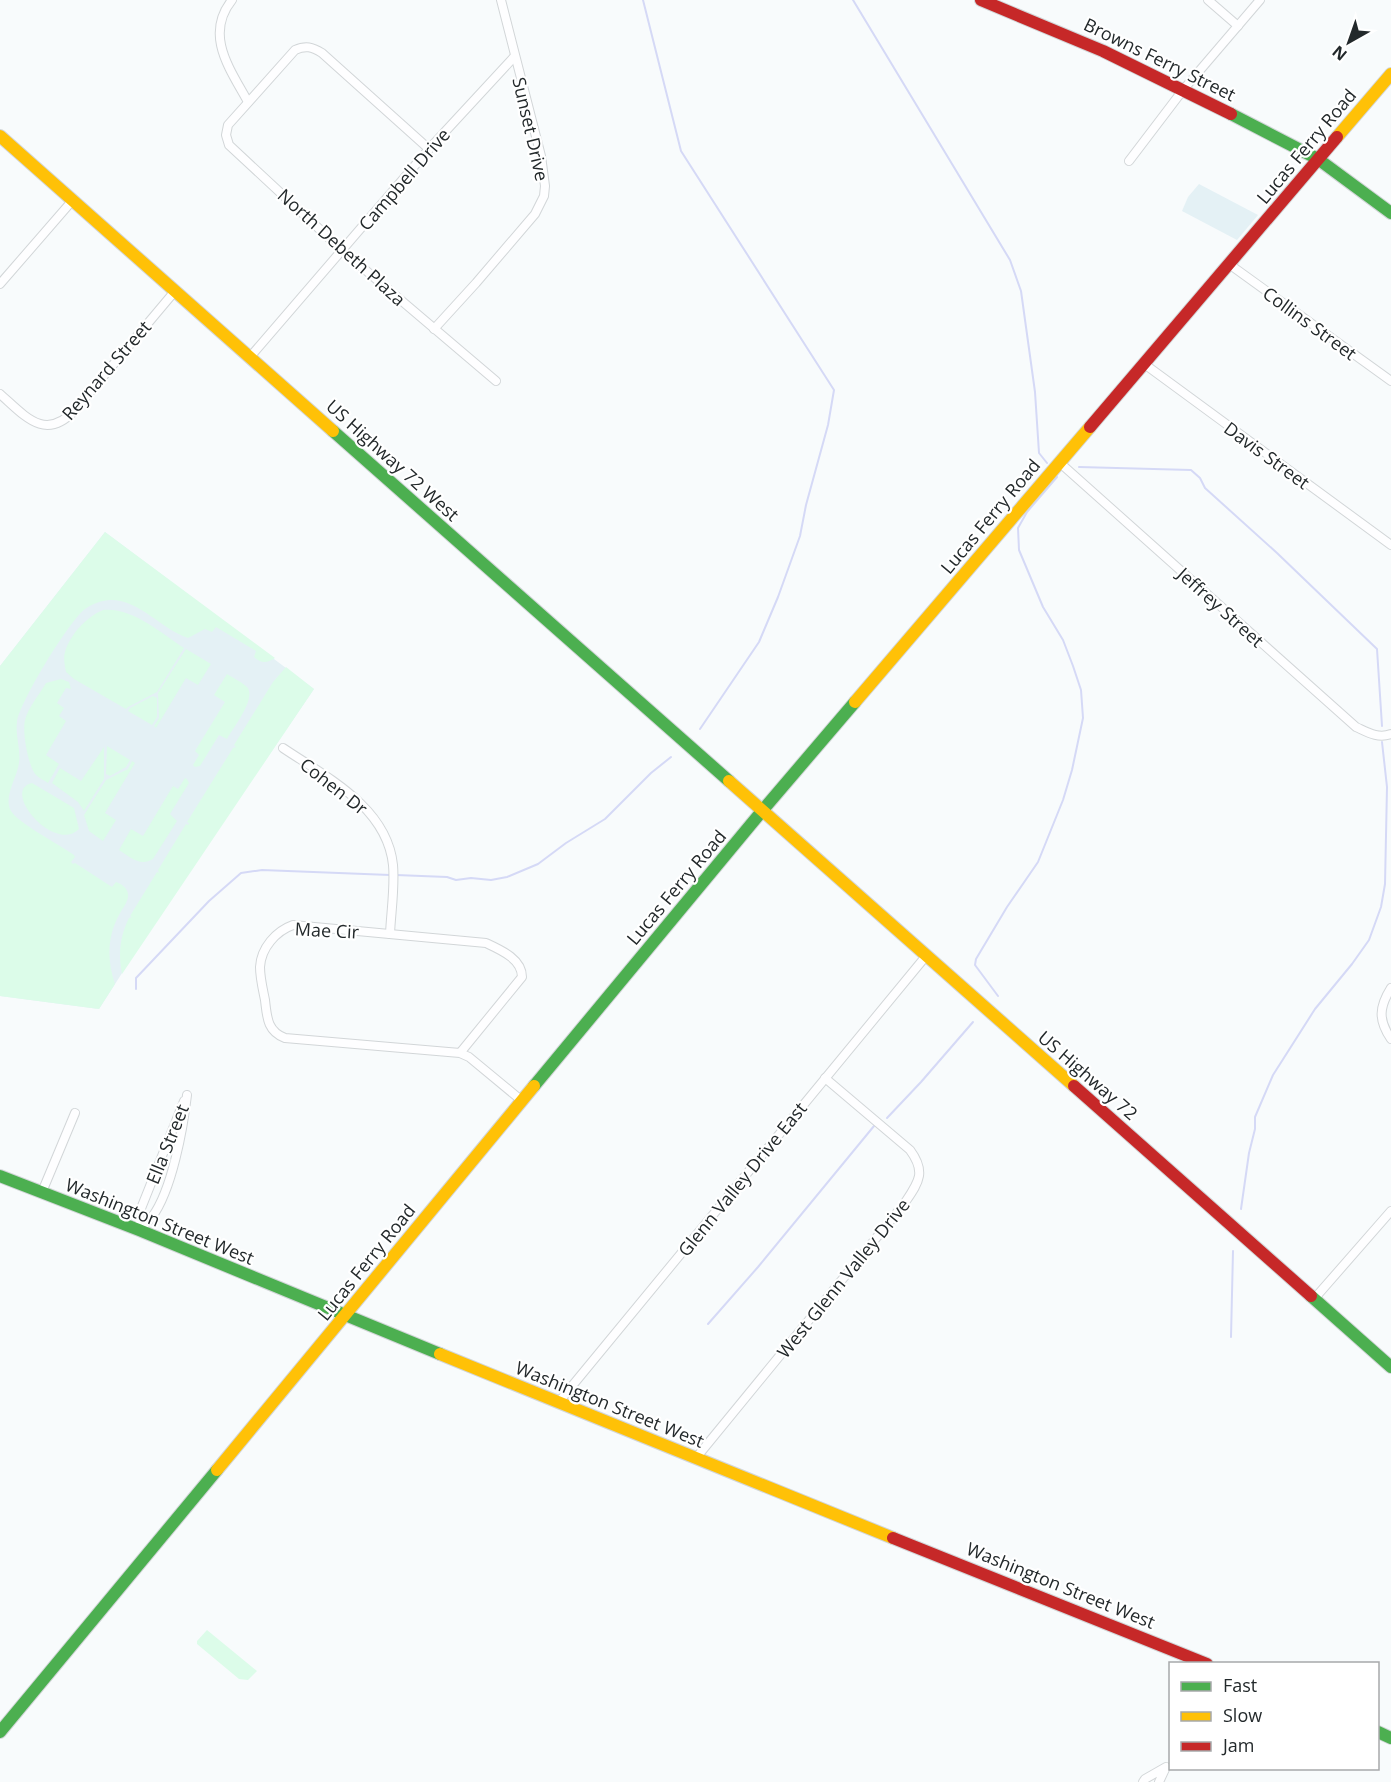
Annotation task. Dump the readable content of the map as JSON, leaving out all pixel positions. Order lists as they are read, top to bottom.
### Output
{
  "streets": {
    "main road": [
      "Browns Ferry Street",
      "Lucas Ferry Road",
      "US Highway 72 West",
      "US Highway 72",
      "Washington Street West"
    ],
    "street": [
      "Sunset Drive",
      "Campbell Drive",
      "North Debeth Plaza",
      "Collins Street",
      "Reynard Street",
      "Davis Street",
      "Jeffrey Street",
      "Cohen Dr",
      "Mae Cir",
      "Ella Street",
      "Glenn Valley Drive East",
      "West Glenn Valley Drive"
    ]
  },
  "crossings": [
    ["Browns Ferry Street", "Lucas Ferry Road"],
    ["Sunset Drive", "Campbell Drive"],
    ["Sunset Drive", "North Debeth Plaza"],
    ["Lucas Ferry Road", "Collins Street"],
    ["Lucas Ferry Road", "Davis Street"],
    ["Lucas Ferry Road", "US Highway 72 West"],
    ["Lucas Ferry Road", "Jeffrey Street"],
    ["Lucas Ferry Road", "Mae Cir"],
    ["Lucas Ferry Road", "US Highway 72"],
    ["Lucas Ferry Road", "Washington Street West"],
    ["Campbell Drive", "North Debeth Plaza"],
    ["Campbell Drive", "US Highway 72 West"],
    ["Reynard Street", "US Highway 72 West"],
    ["US Highway 72 West", "US Highway 72"],
    ["Cohen Dr", "Mae Cir"],
    ["US Highway 72", "Glenn Valley Drive East"],
    ["Ella Street", "Washington Street West"],
    ["Glenn Valley Drive East", "Washington Street West"],
    ["Glenn Valley Drive East", "West Glenn Valley Drive"],
    ["Washington Street West", "West Glenn Valley Drive"]
  ],
  "legend": ["Fast", "Slow", "Jam"],
  "north": "bottom left"
}
